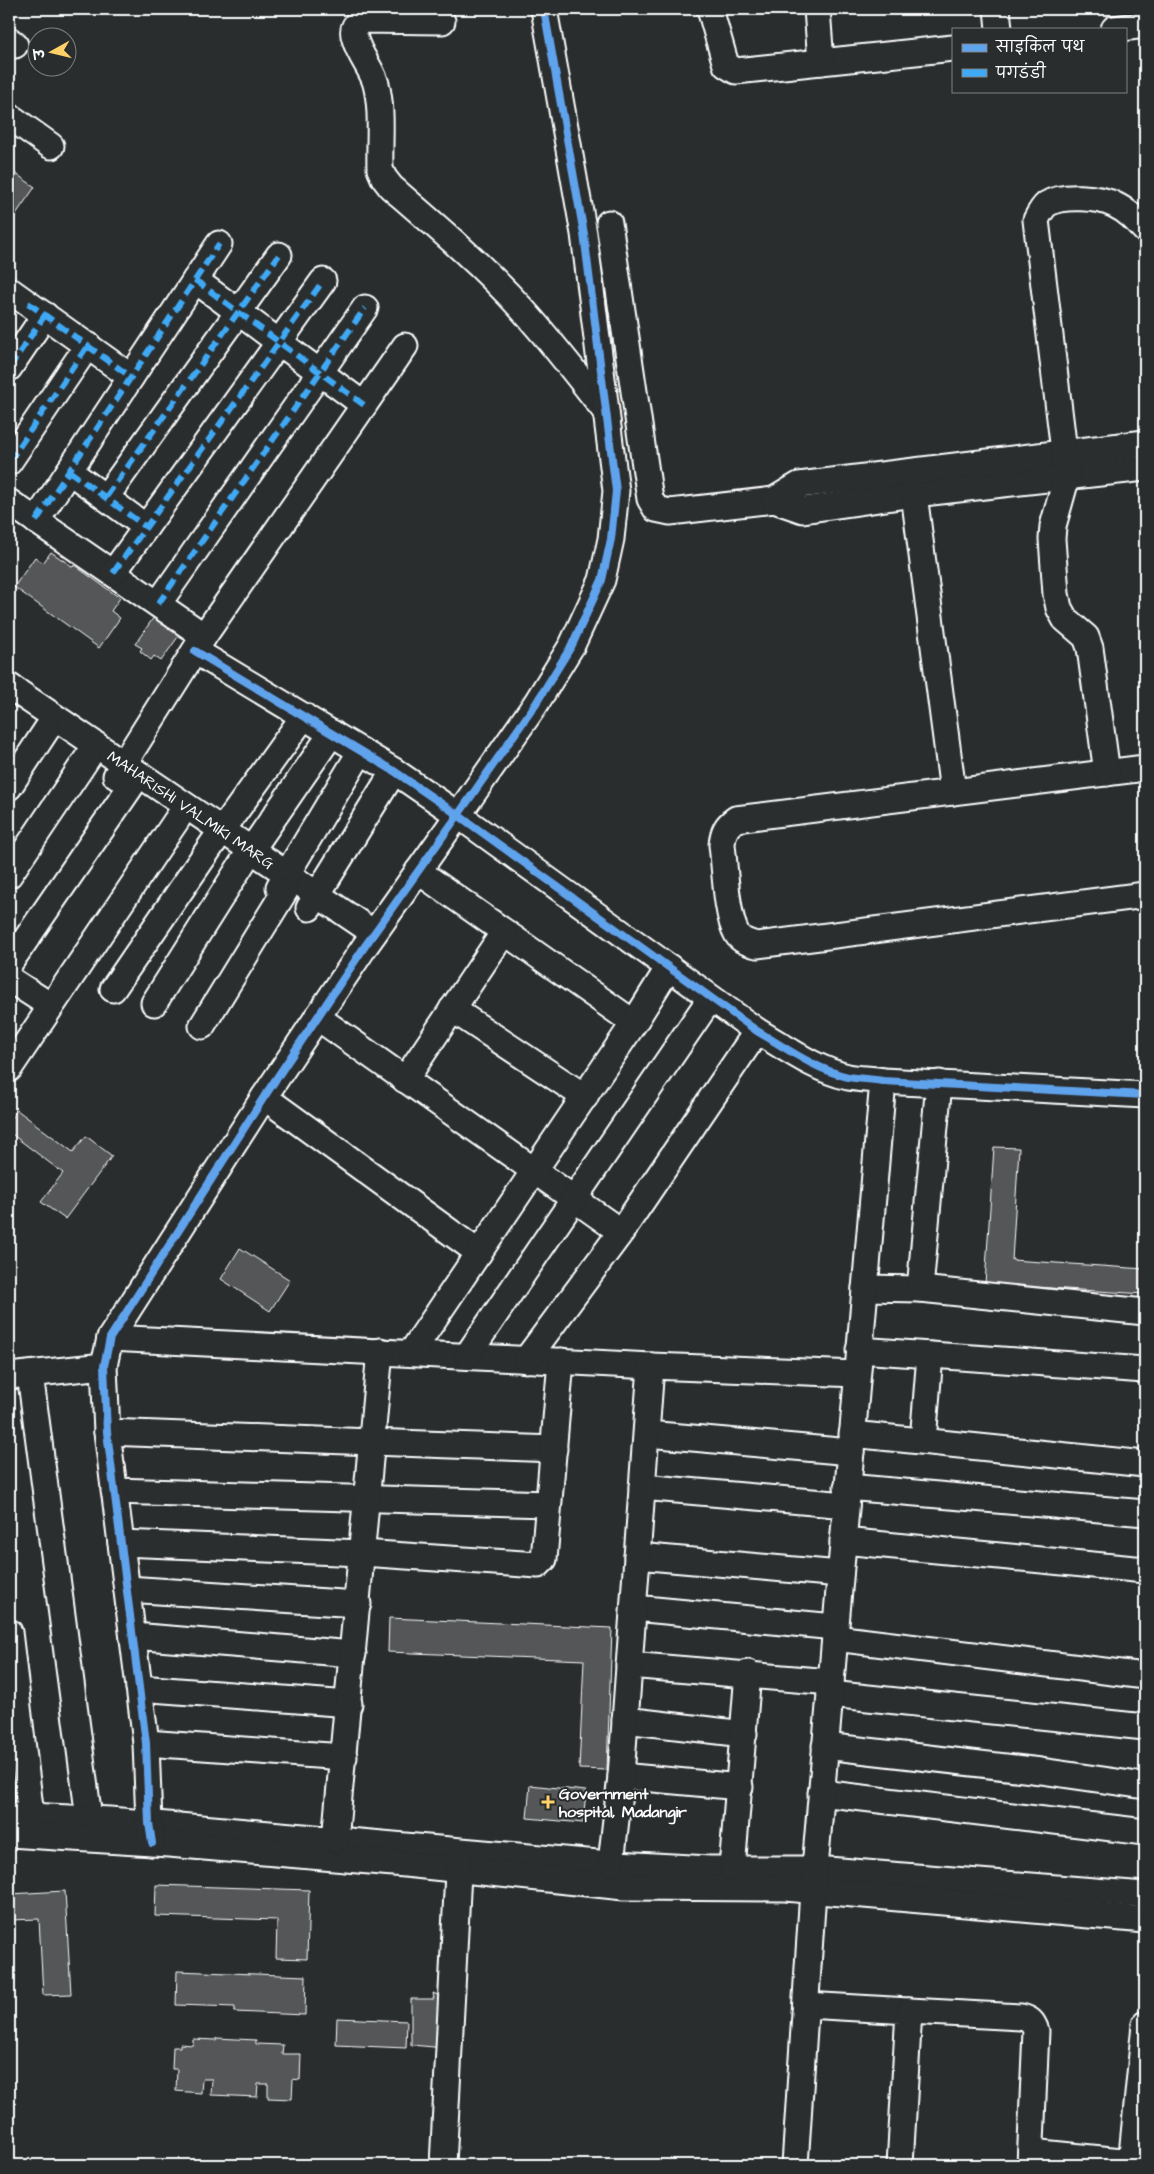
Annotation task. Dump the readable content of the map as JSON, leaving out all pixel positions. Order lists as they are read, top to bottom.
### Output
{
  "streets": {
    "street": ["MAHARISHI VALMIKI MARG"]
  },
  "places": {
    "health": ["Government hospital, Madangir"]
  },
  "legend": ["साइकिल पथ", "पगडंडी"],
  "north": "left"
}
